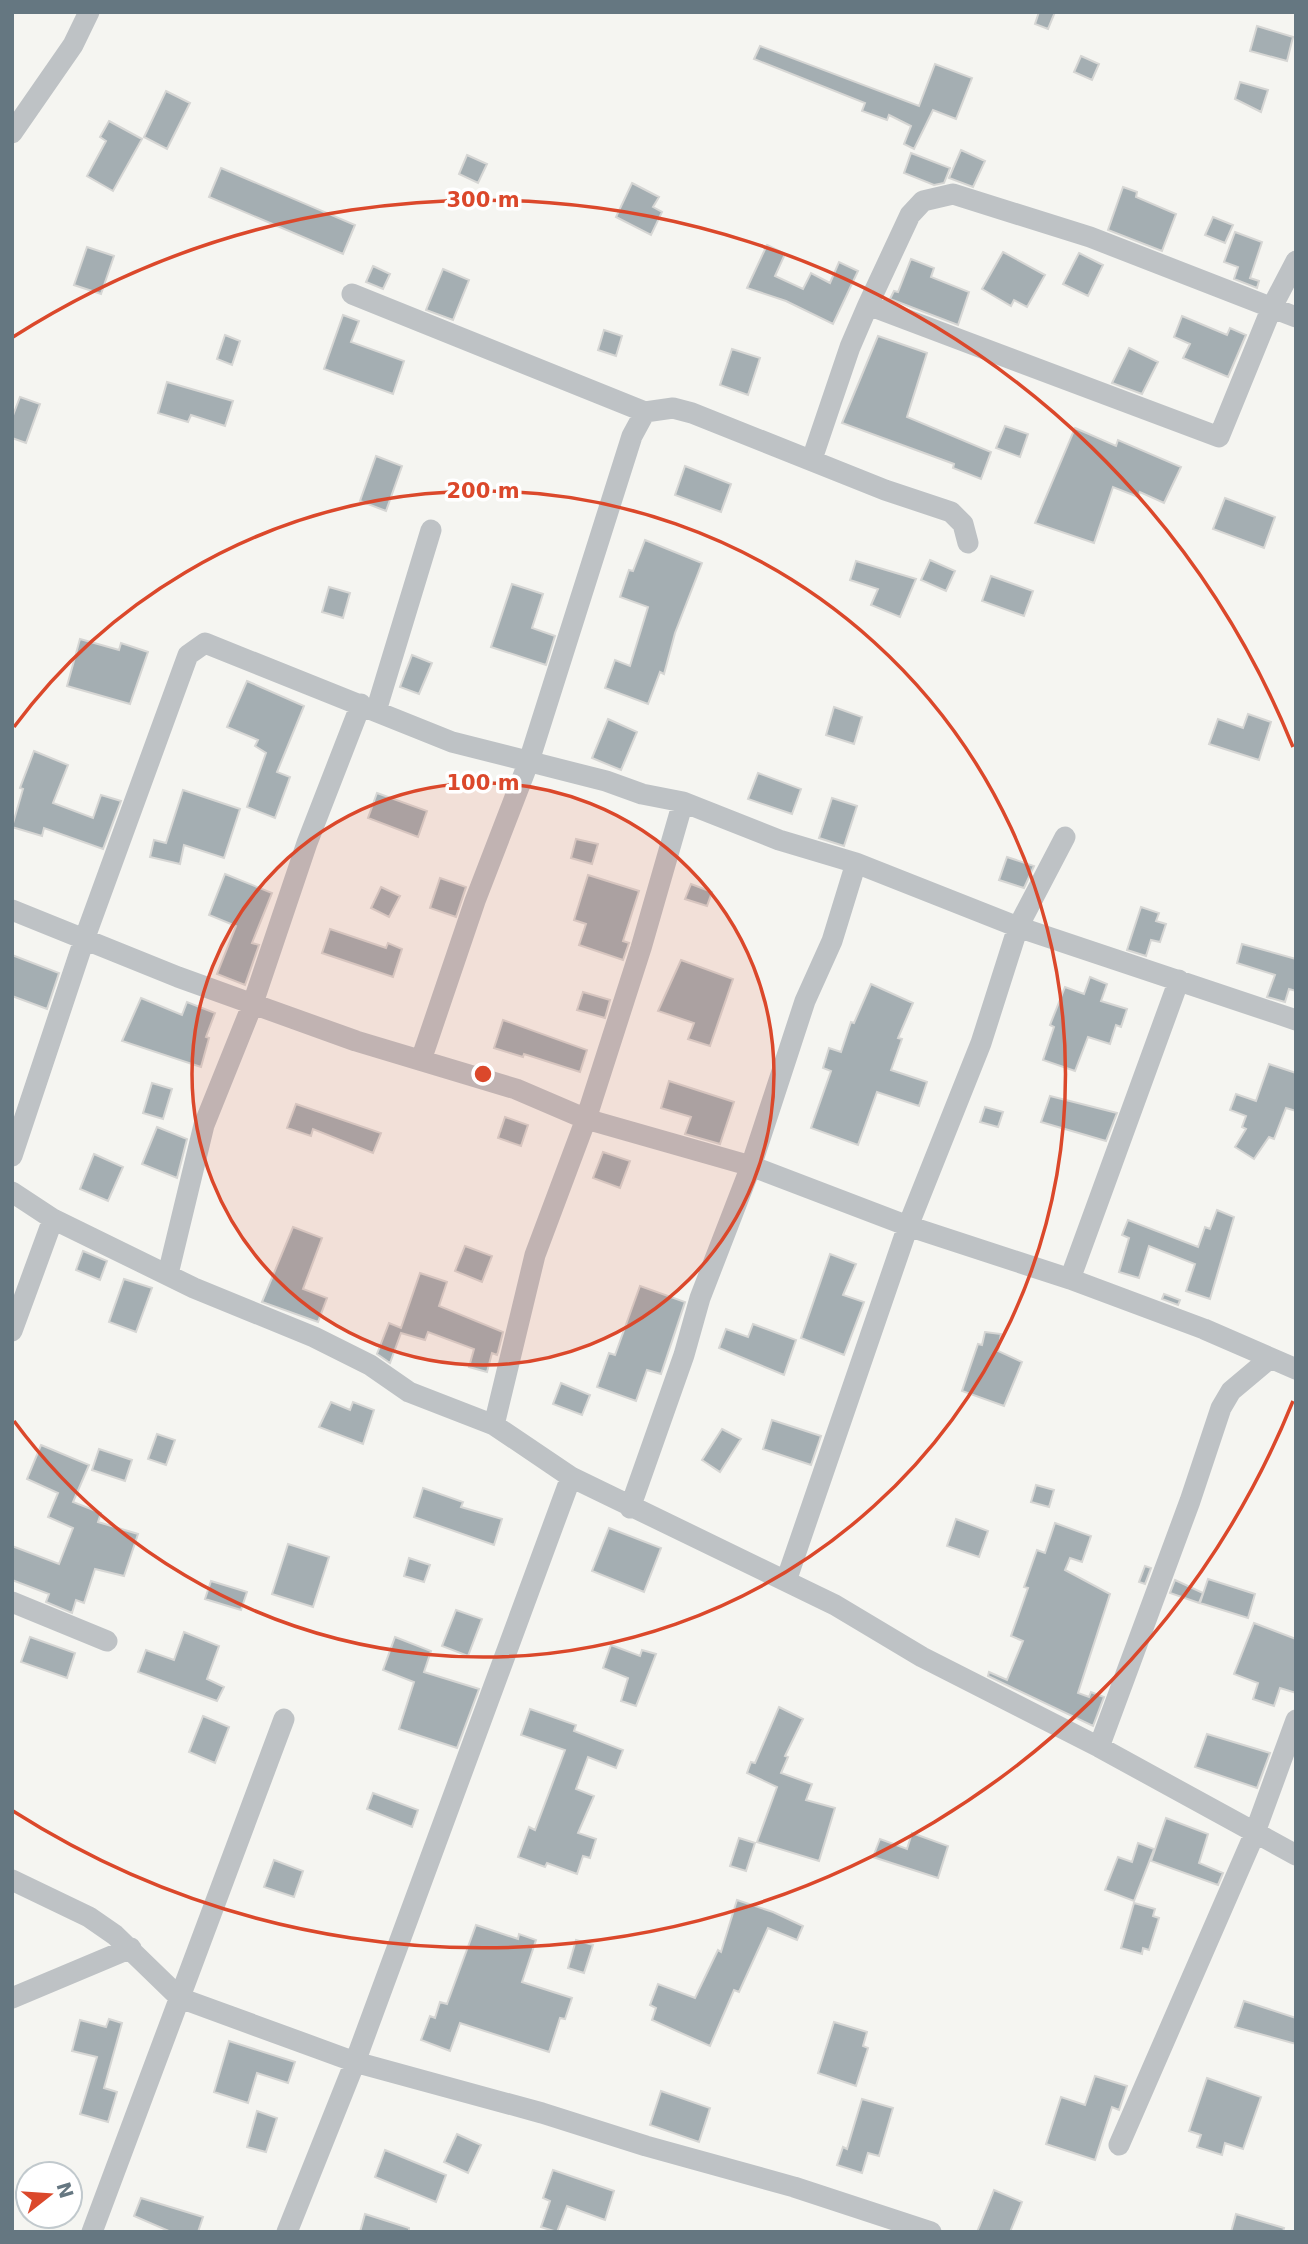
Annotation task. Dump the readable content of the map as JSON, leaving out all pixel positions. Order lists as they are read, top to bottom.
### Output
{
  "north": "right",
  "rings": ["300 m", "200 m", "100 m"]
}
